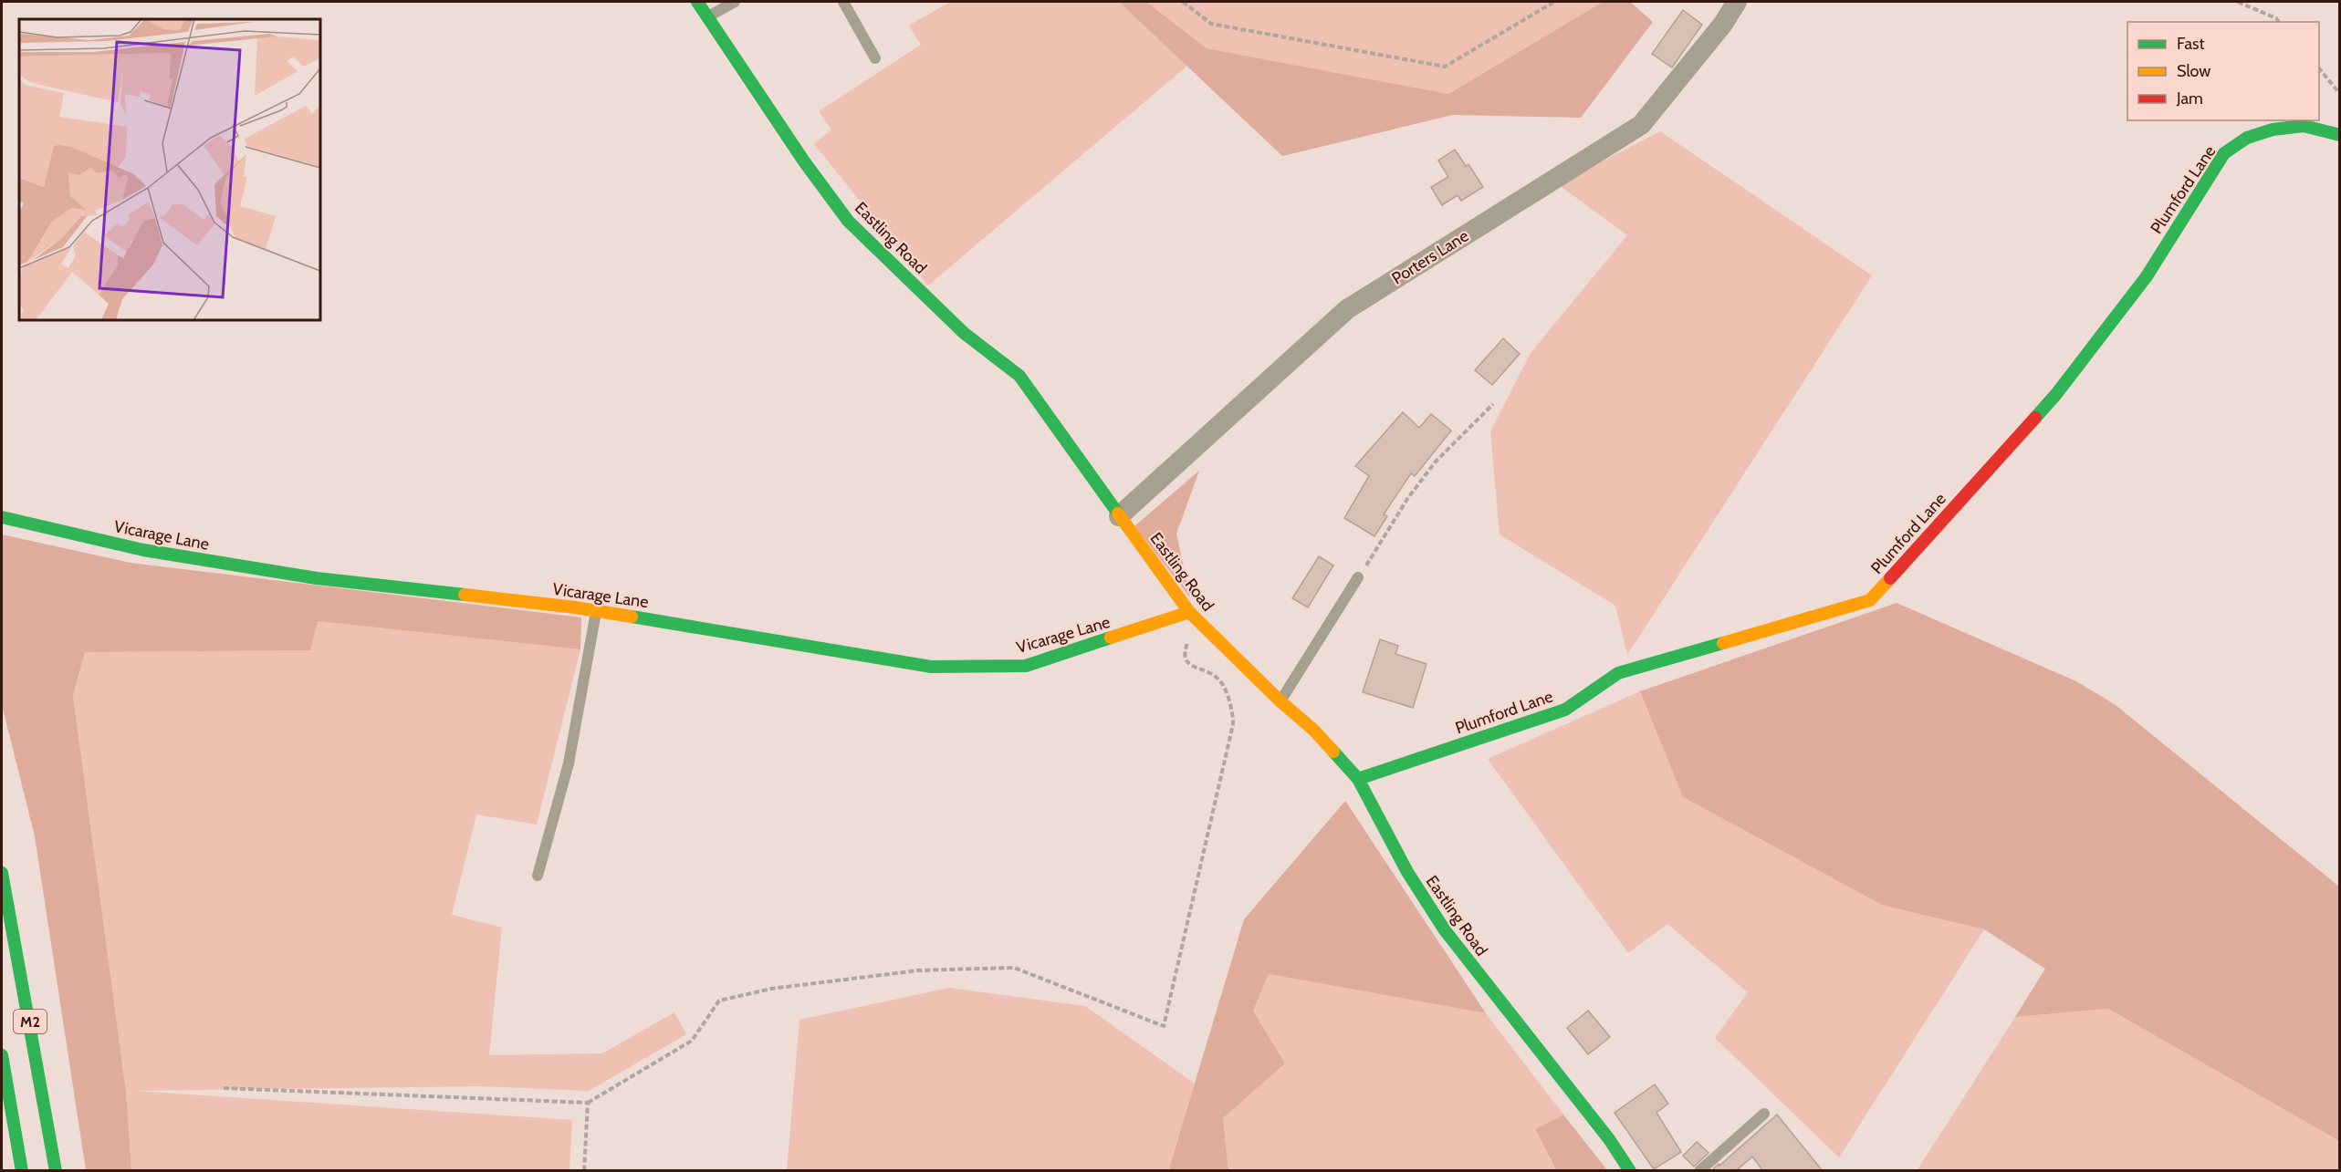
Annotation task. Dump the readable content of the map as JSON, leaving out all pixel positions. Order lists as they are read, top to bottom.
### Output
{
  "streets": {
    "main road": [
      "Plumford Lane",
      "Eastling Road",
      "Vicarage Lane",
      "M2"
    ],
    "street": ["Porters Lane"]
  },
  "crossings": [
    ["Plumford Lane", "Eastling Road"],
    ["Eastling Road", "Porters Lane"],
    ["Eastling Road", "Vicarage Lane"]
  ],
  "legend": ["Fast", "Slow", "Jam"]
}
